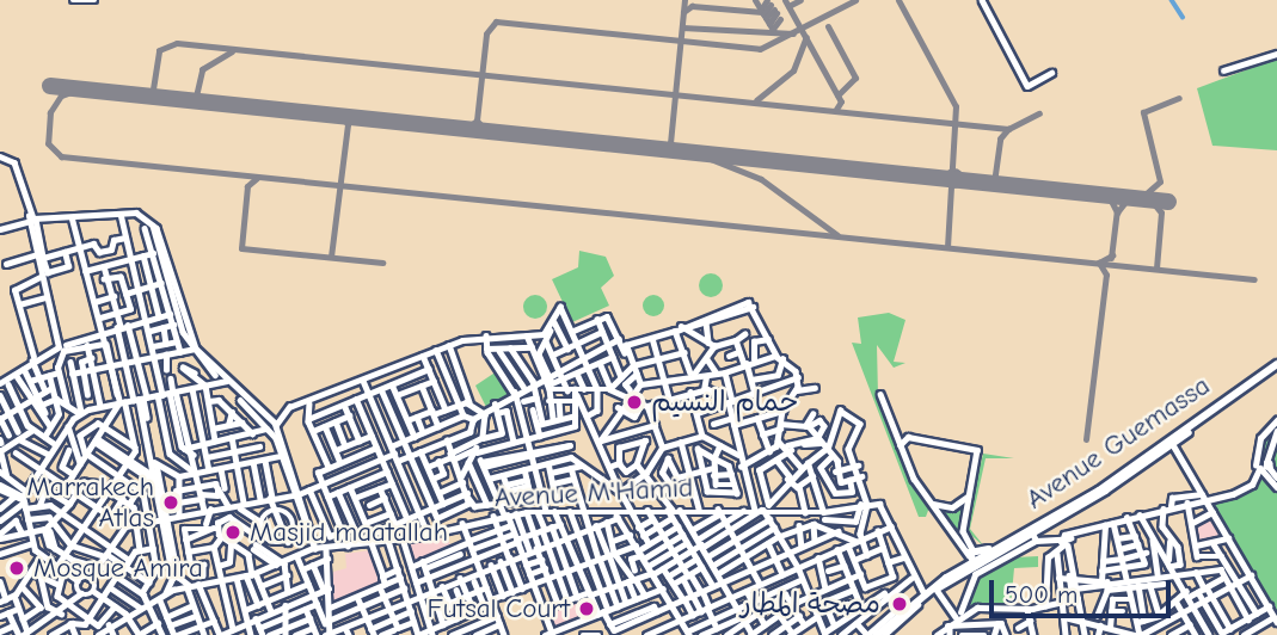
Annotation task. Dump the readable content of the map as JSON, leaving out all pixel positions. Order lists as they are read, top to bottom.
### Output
{
  "streets": {
    "main road": ["Avenue Guemassa"],
    "street": ["Avenue M'Hamid"]
  },
  "places": [
    "حمام النسيم",
    "Marrakech Atlas",
    "Masjid maatallah",
    "Mosque Amira",
    "مصحة المطار",
    "Futsal Court"
  ],
  "scale_bar": "500 m"
}
